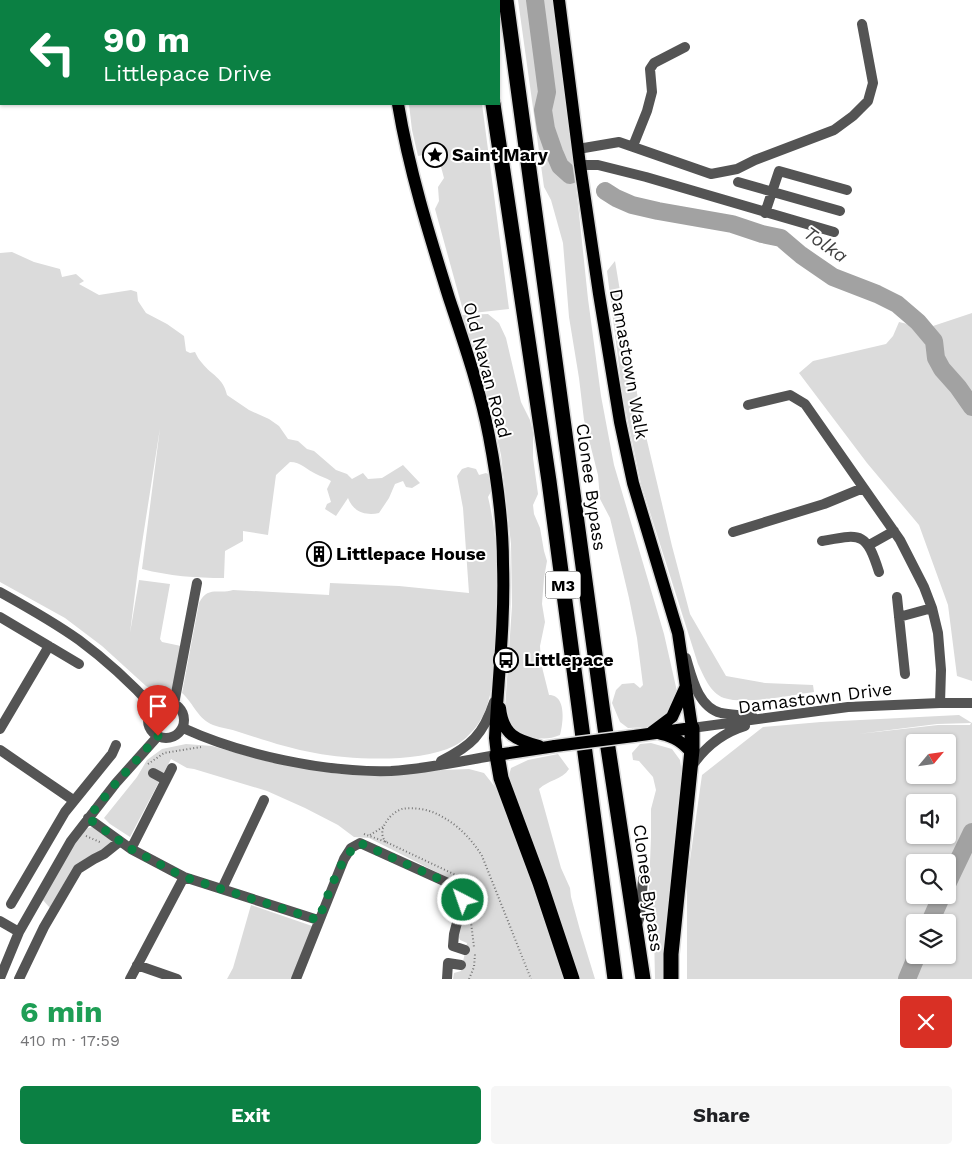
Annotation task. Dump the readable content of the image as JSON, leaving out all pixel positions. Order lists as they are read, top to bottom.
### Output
{
  "streets": {
    "highway": ["Clonee Bypass", "M3"],
    "main road": ["Damastown Walk", "Old Navan Road"],
    "street": ["Damastown Drive"]
  },
  "crossings": [
    ["Damastown Walk", "Damastown Drive"]
  ],
  "water": ["Tolka"],
  "places": {
    "place": ["Saint Mary"],
    "building": ["Littlepace House"],
    "bus stop": ["Littlepace"]
  },
  "north": "top right",
  "page": {
    "turn": ["90 m", "Littlepace Drive"],
    "heading": ["6 min", "410 m · 17:59"],
    "buttons": ["Exit", "Share"]
  }
}
